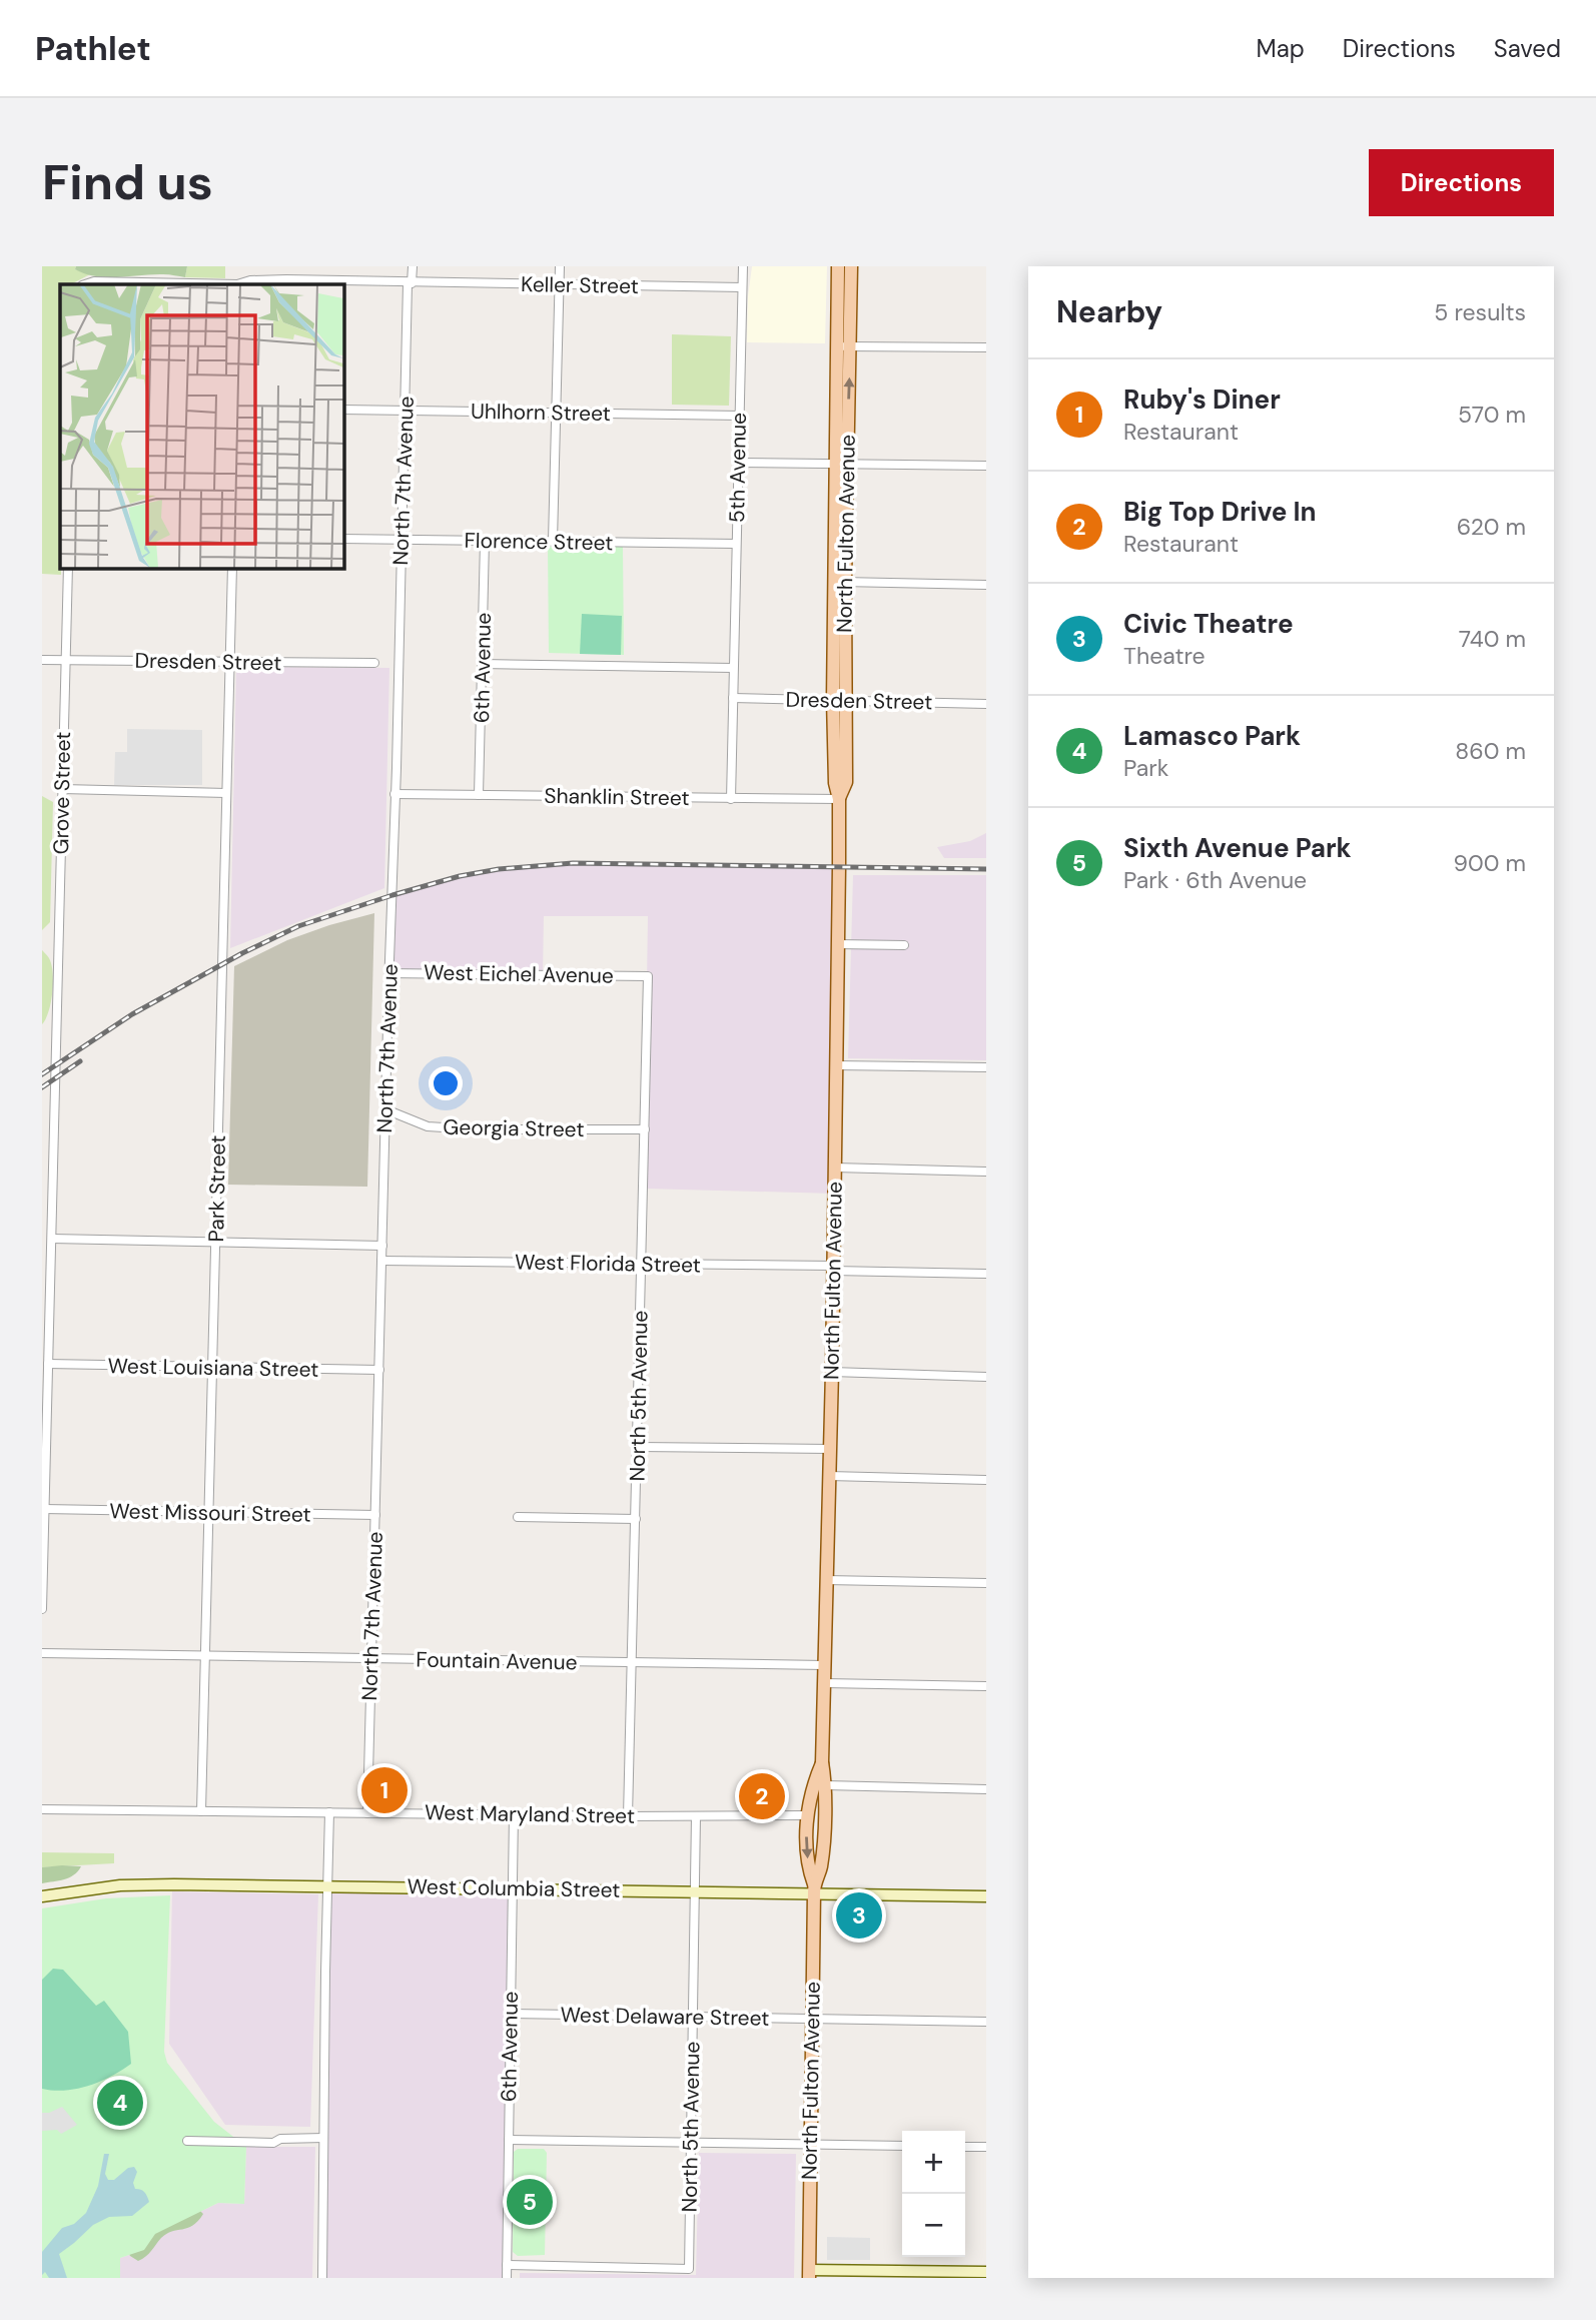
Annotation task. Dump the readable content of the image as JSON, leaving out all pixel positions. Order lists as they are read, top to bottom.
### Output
{
  "streets": {
    "main road": ["North Fulton Avenue", "West Columbia Street"],
    "street": [
      "Keller Street",
      "Uhlhorn Street",
      "5th Avenue",
      "North 7th Avenue",
      "Florence Street",
      "Dresden Street",
      "6th Avenue",
      "Grove Street",
      "Shanklin Street",
      "West Eichel Avenue",
      "Georgia Street",
      "Park Street",
      "West Florida Street",
      "West Louisiana Street",
      "North 5th Avenue",
      "West Missouri Street",
      "Fountain Avenue",
      "West Maryland Street",
      "West Delaware Street"
    ]
  },
  "crossings": [
    ["Keller Street", "5th Avenue"],
    ["Keller Street", "North 7th Avenue"],
    ["Uhlhorn Street", "5th Avenue"],
    ["Uhlhorn Street", "North 7th Avenue"],
    ["5th Avenue", "Florence Street"],
    ["North 7th Avenue", "Florence Street"],
    ["North 7th Avenue", "Shanklin Street"],
    ["North 7th Avenue", "West Eichel Avenue"],
    ["North 7th Avenue", "Georgia Street"],
    ["North 7th Avenue", "West Florida Street"],
    ["North 7th Avenue", "West Louisiana Street"],
    ["North 7th Avenue", "West Missouri Street"],
    ["North 7th Avenue", "Fountain Avenue"],
    ["North 7th Avenue", "West Maryland Street"],
    ["North Fulton Avenue", "Dresden Street"],
    ["North Fulton Avenue", "Shanklin Street"],
    ["North Fulton Avenue", "West Florida Street"],
    ["North Fulton Avenue", "Fountain Avenue"],
    ["North Fulton Avenue", "West Maryland Street"],
    ["North Fulton Avenue", "West Columbia Street"],
    ["North Fulton Avenue", "West Delaware Street"],
    ["Florence Street", "6th Avenue"],
    ["Dresden Street", "Grove Street"],
    ["Dresden Street", "Park Street"],
    ["6th Avenue", "Shanklin Street"],
    ["6th Avenue", "North 5th Avenue"],
    ["6th Avenue", "West Maryland Street"],
    ["6th Avenue", "West Columbia Street"],
    ["6th Avenue", "West Delaware Street"],
    ["Grove Street", "West Louisiana Street"],
    ["Grove Street", "West Missouri Street"],
    ["West Eichel Avenue", "North 5th Avenue"],
    ["Georgia Street", "North 5th Avenue"],
    ["Park Street", "West Louisiana Street"],
    ["Park Street", "West Missouri Street"],
    ["Park Street", "Fountain Avenue"],
    ["Park Street", "West Maryland Street"],
    ["West Florida Street", "North 5th Avenue"],
    ["North 5th Avenue", "Fountain Avenue"],
    ["North 5th Avenue", "West Maryland Street"],
    ["North 5th Avenue", "West Columbia Street"],
    ["North 5th Avenue", "West Delaware Street"]
  ],
  "page": {
    "header": "Pathlet",
    "nav": ["Map", "Directions", "Saved"],
    "buttons": "Directions",
    "title": "Find us",
    "heading": ["Nearby", "5 results"],
    "list": [
      {
        "mark": "1",
        "name": "Ruby's Diner",
        "note": "Restaurant",
        "value": "570 m"
      },
      {
        "mark": "2",
        "name": "Big Top Drive In",
        "note": "Restaurant",
        "value": "620 m"
      },
      {
        "mark": "3",
        "name": "Civic Theatre",
        "note": "Theatre",
        "value": "740 m"
      },
      {
        "mark": "4",
        "name": "Lamasco Park",
        "note": "Park",
        "value": "860 m"
      },
      {
        "mark": "5",
        "name": "Sixth Avenue Park",
        "note": "Park · 6th Avenue",
        "value": "900 m"
      }
    ],
    "pins": [
      "1",
      "2",
      "3",
      "4",
      "5"
    ],
    "map_buttons": ["+", "−"]
  }
}
